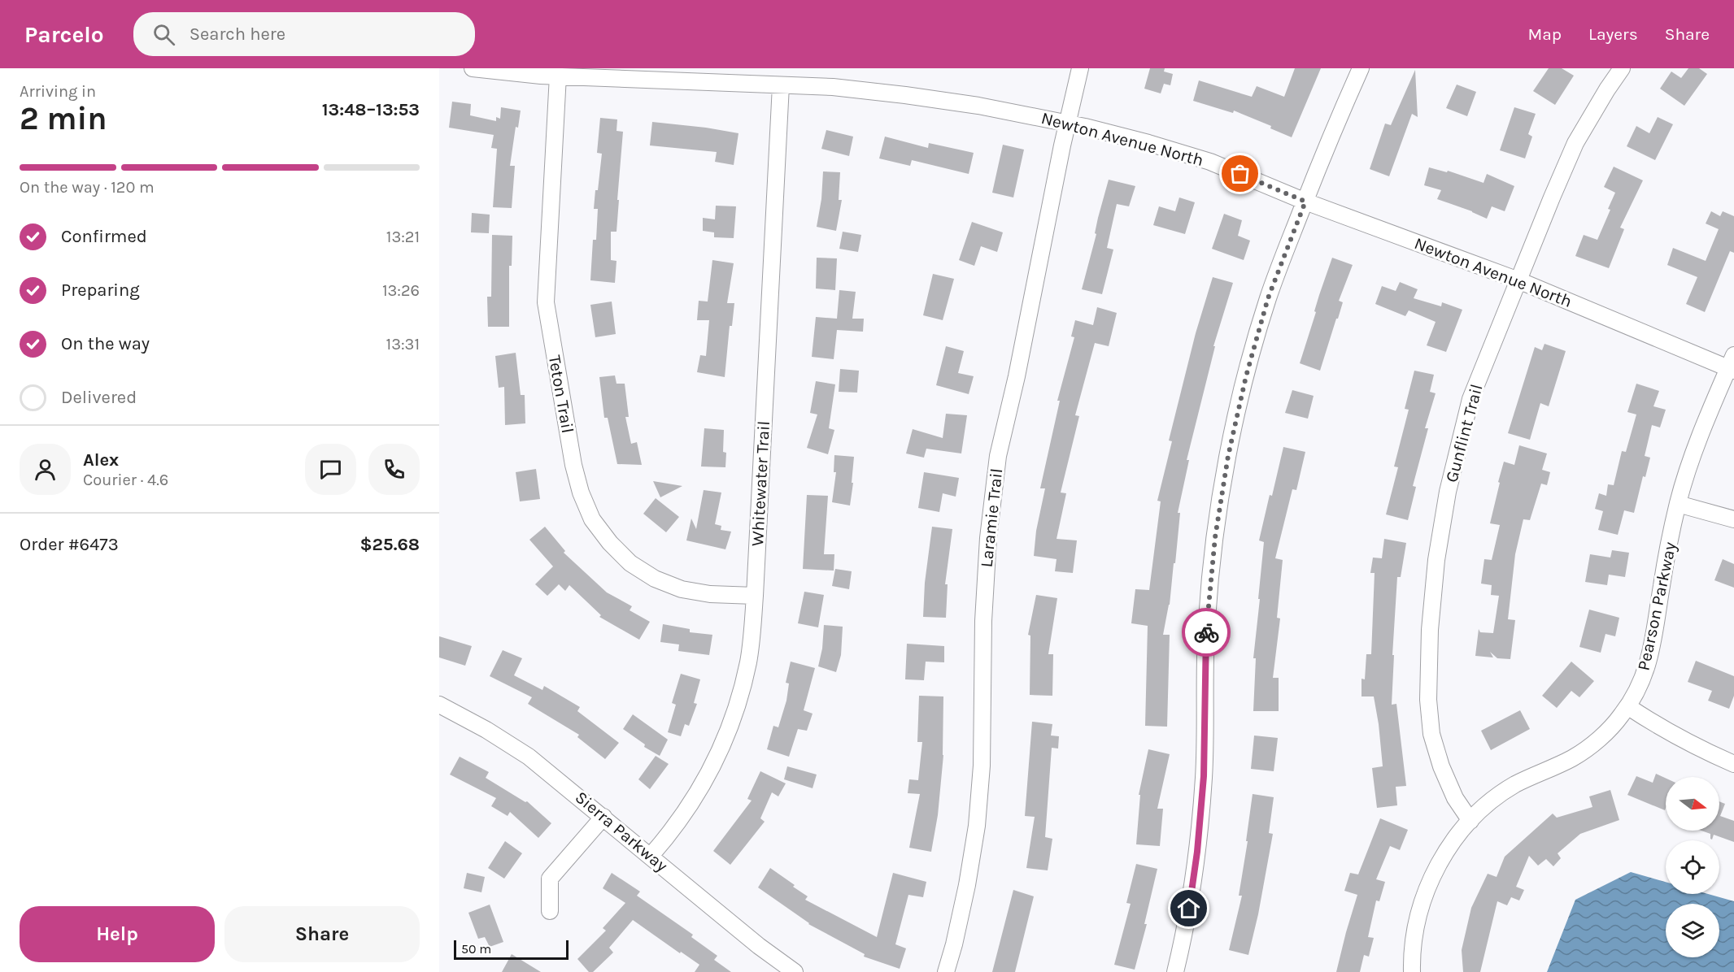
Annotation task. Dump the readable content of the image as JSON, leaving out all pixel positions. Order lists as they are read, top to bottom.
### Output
{
  "streets": {
    "street": [
      "Newton Avenue North",
      "Teton Trail",
      "Gunflint Trail",
      "Whitewater Trail",
      "Laramie Trail",
      "Pearson Parkway",
      "Sierra Parkway"
    ]
  },
  "crossings": [
    ["Newton Avenue North", "Teton Trail"],
    ["Newton Avenue North", "Gunflint Trail"],
    ["Newton Avenue North", "Whitewater Trail"],
    ["Newton Avenue North", "Laramie Trail"],
    ["Newton Avenue North", "Pearson Parkway"],
    ["Teton Trail", "Whitewater Trail"],
    ["Gunflint Trail", "Pearson Parkway"],
    ["Whitewater Trail", "Sierra Parkway"]
  ],
  "scale_bar": "50 m",
  "north": "right",
  "page": {
    "header": "Parcelo",
    "search": "Search here",
    "nav": ["Map", "Layers", "Share"],
    "heading": ["2 min", "Arriving in", "13:48–13:53"],
    "panel": [
      "Alex",
      "Courier · 4.6",
      "Order #6473",
      "$25.68"
    ],
    "bar": "On the way · 120 m",
    "list": [
      ["Confirmed", "13:21"],
      ["Preparing", "13:26"],
      ["On the way", "13:31"],
      "Delivered"
    ],
    "buttons": ["Help", "Share"],
    "scale": "50 m"
  }
}
